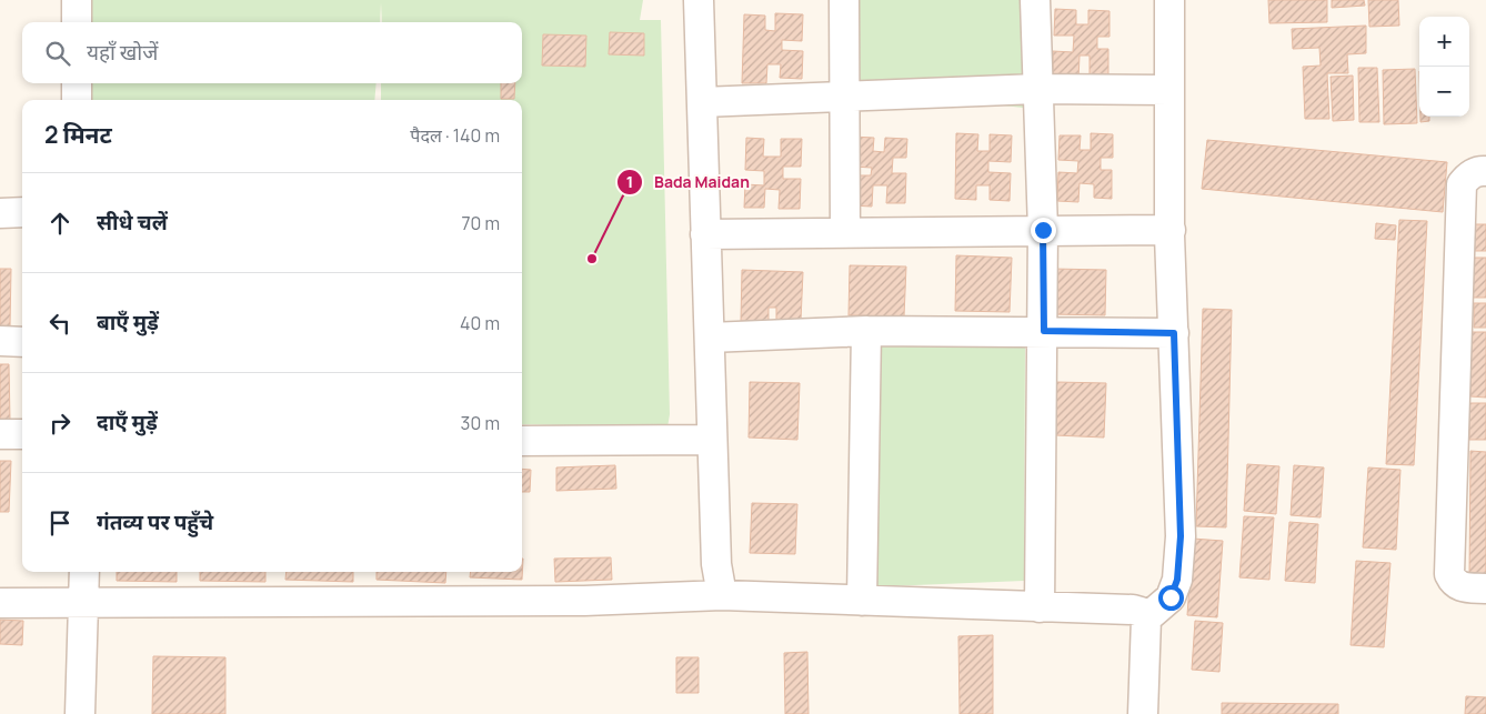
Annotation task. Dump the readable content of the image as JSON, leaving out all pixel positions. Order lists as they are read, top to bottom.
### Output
{
  "places": ["Bada Maidan"],
  "page": {
    "map_buttons": ["+", "−"],
    "search": "यहाँ खोजें",
    "heading": ["2 मिनट", "पैदल · 140 m"],
    "list": [
      ["सीधे चलें", "70 m"],
      ["बाएँ मुड़ें", "40 m"],
      ["दाएँ मुड़ें", "30 m"],
      "गंतव्य पर पहुँचे"
    ]
  }
}
